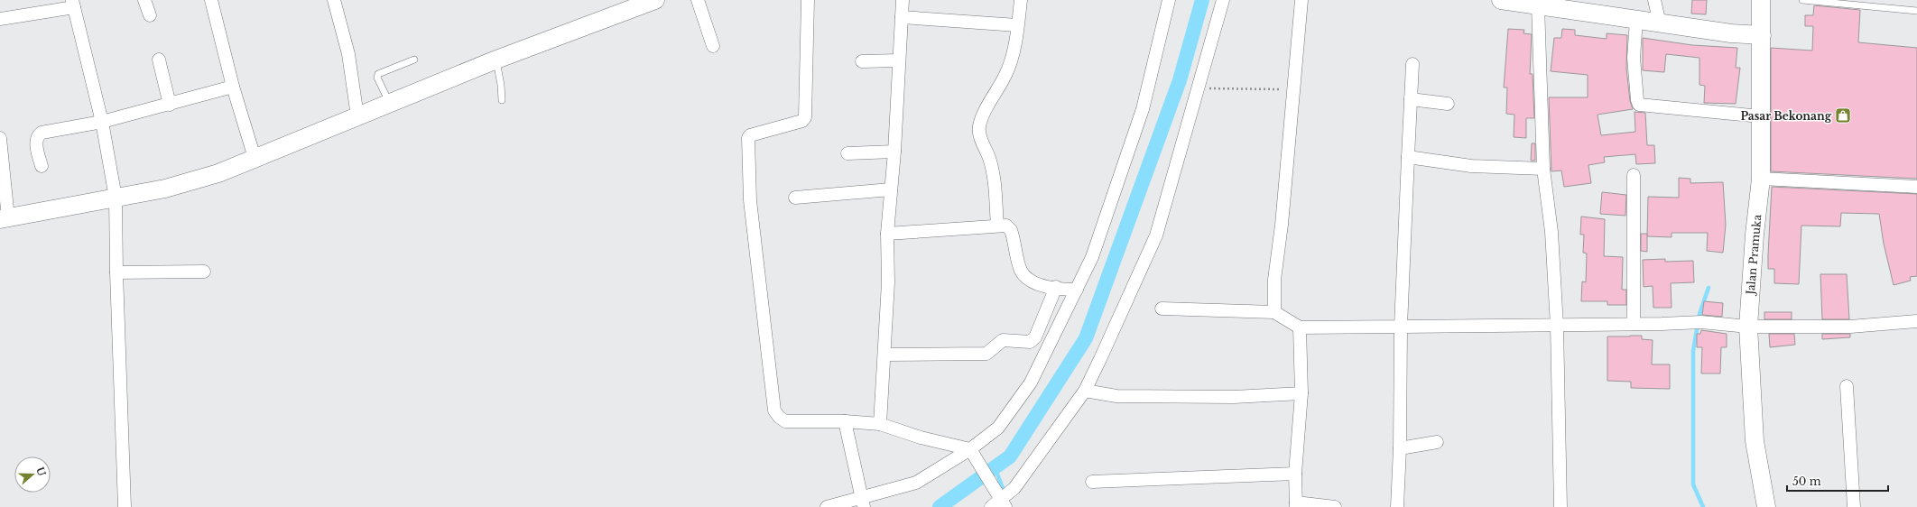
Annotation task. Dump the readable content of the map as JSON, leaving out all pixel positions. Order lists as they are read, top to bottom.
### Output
{
  "streets": {
    "main road": ["Jalan Pramuka"]
  },
  "places": {
    "shop": ["Pasar Bekonang"]
  },
  "scale_bar": "50 m",
  "north": "right"
}
